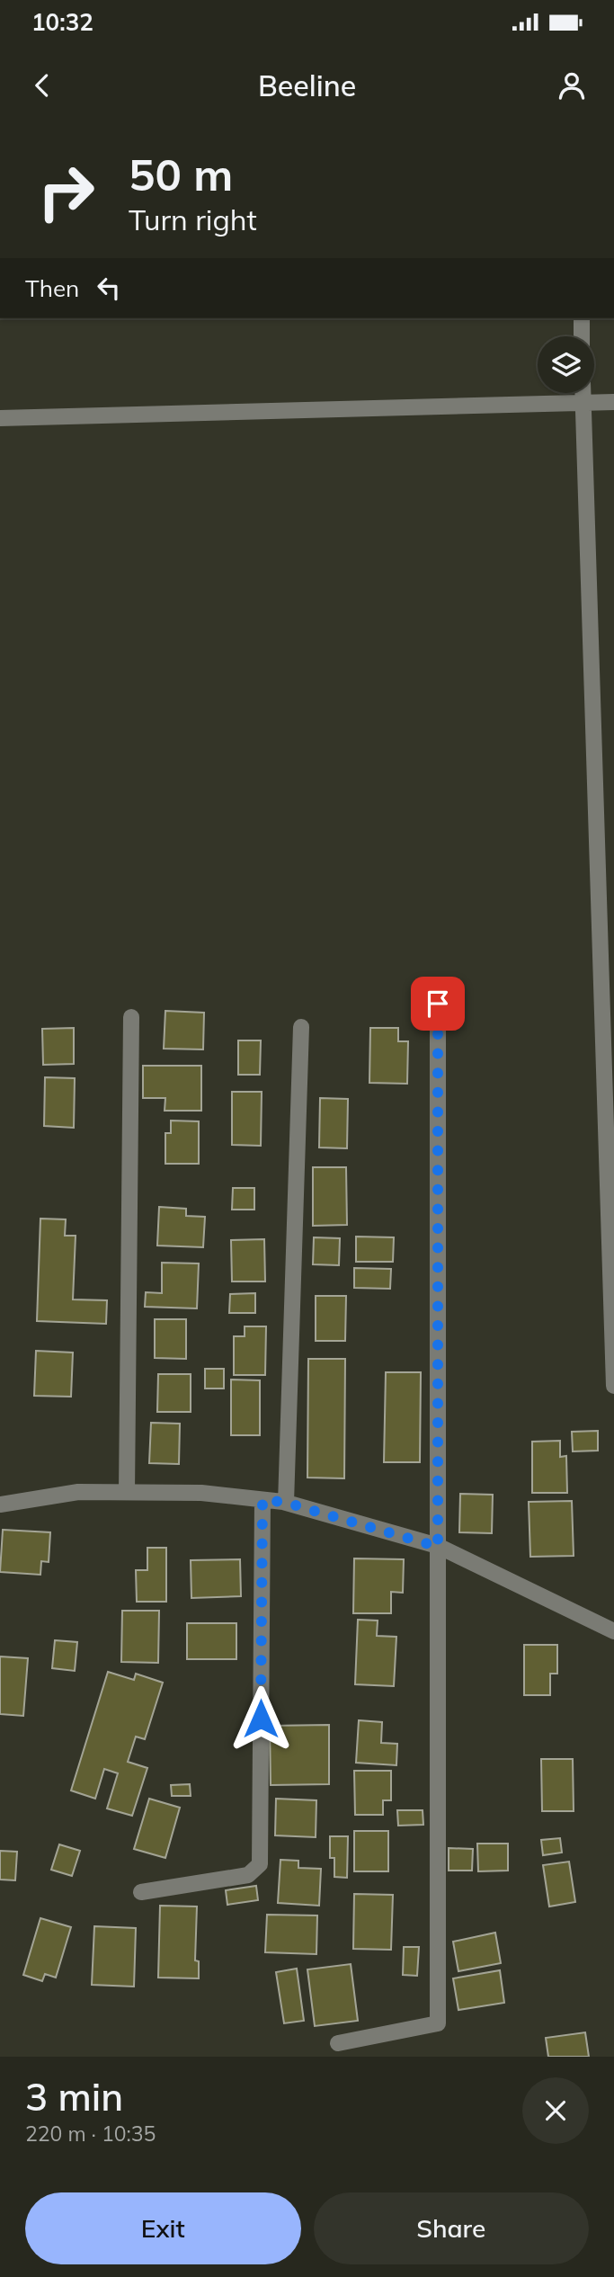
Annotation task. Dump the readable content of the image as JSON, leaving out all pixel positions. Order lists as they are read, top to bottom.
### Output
{
  "page": {
    "status": "10:32",
    "header": "Beeline",
    "turn": ["50 m", "Turn right"],
    "then": "Then",
    "heading": ["3 min", "220 m · 10:35"],
    "buttons": ["Exit", "Share"]
  }
}
